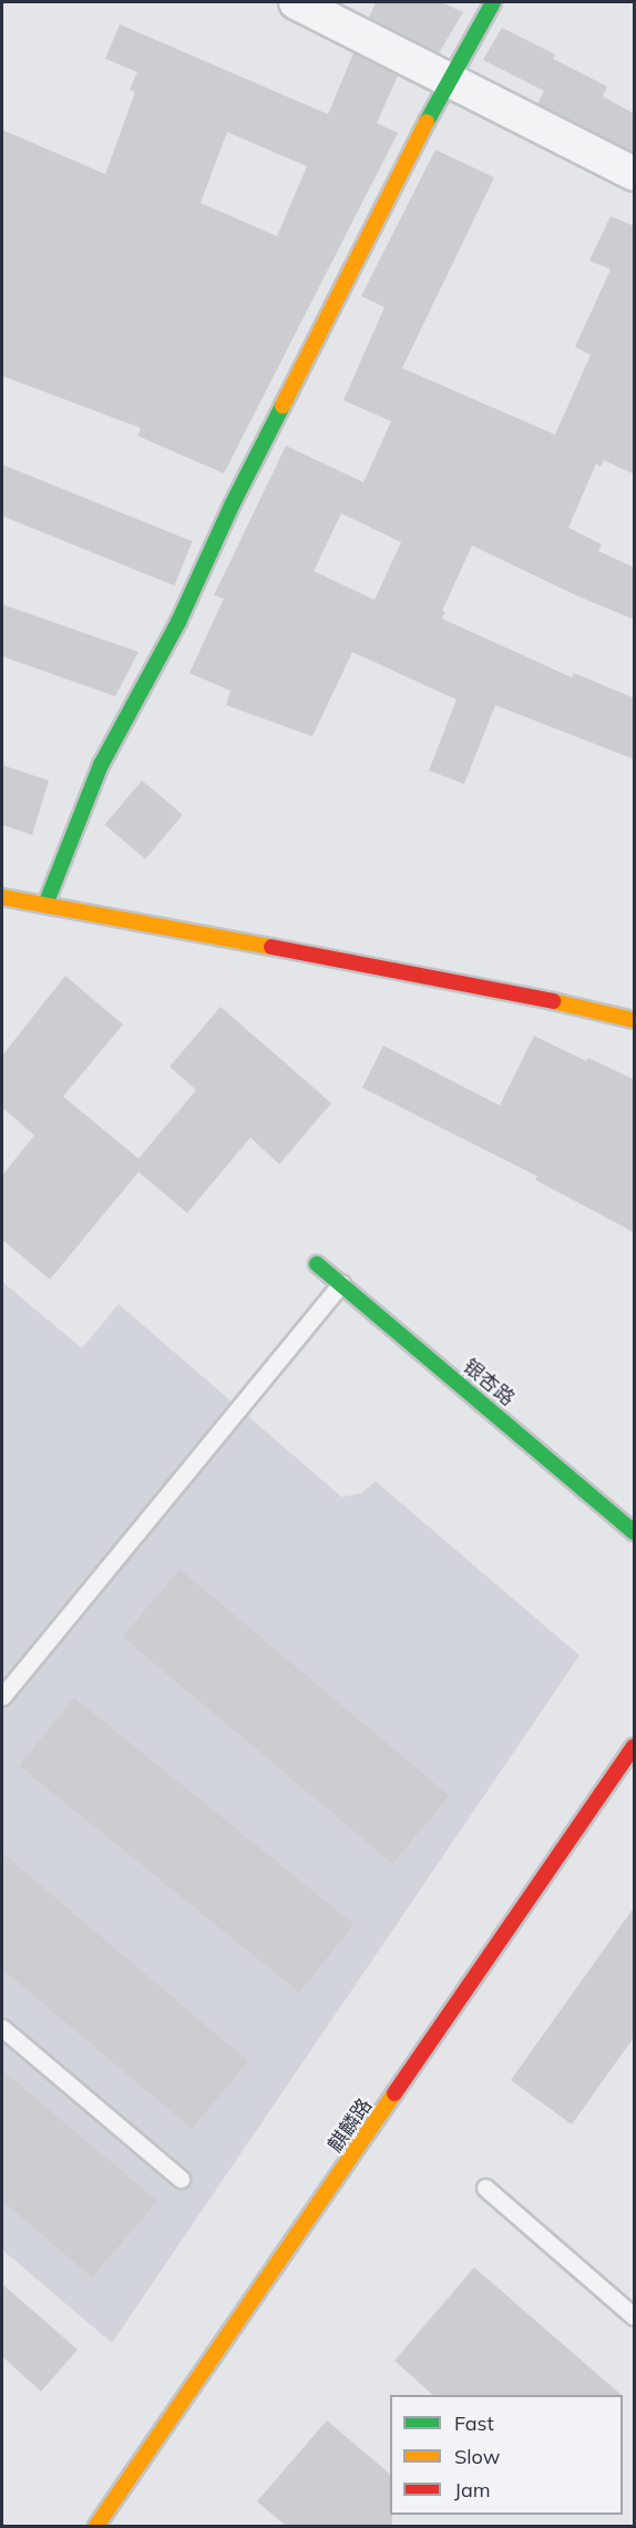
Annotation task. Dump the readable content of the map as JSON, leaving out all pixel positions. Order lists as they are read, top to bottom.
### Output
{
  "streets": {
    "street": ["银杏路", "麒麟路"]
  },
  "legend": ["Fast", "Slow", "Jam"]
}
